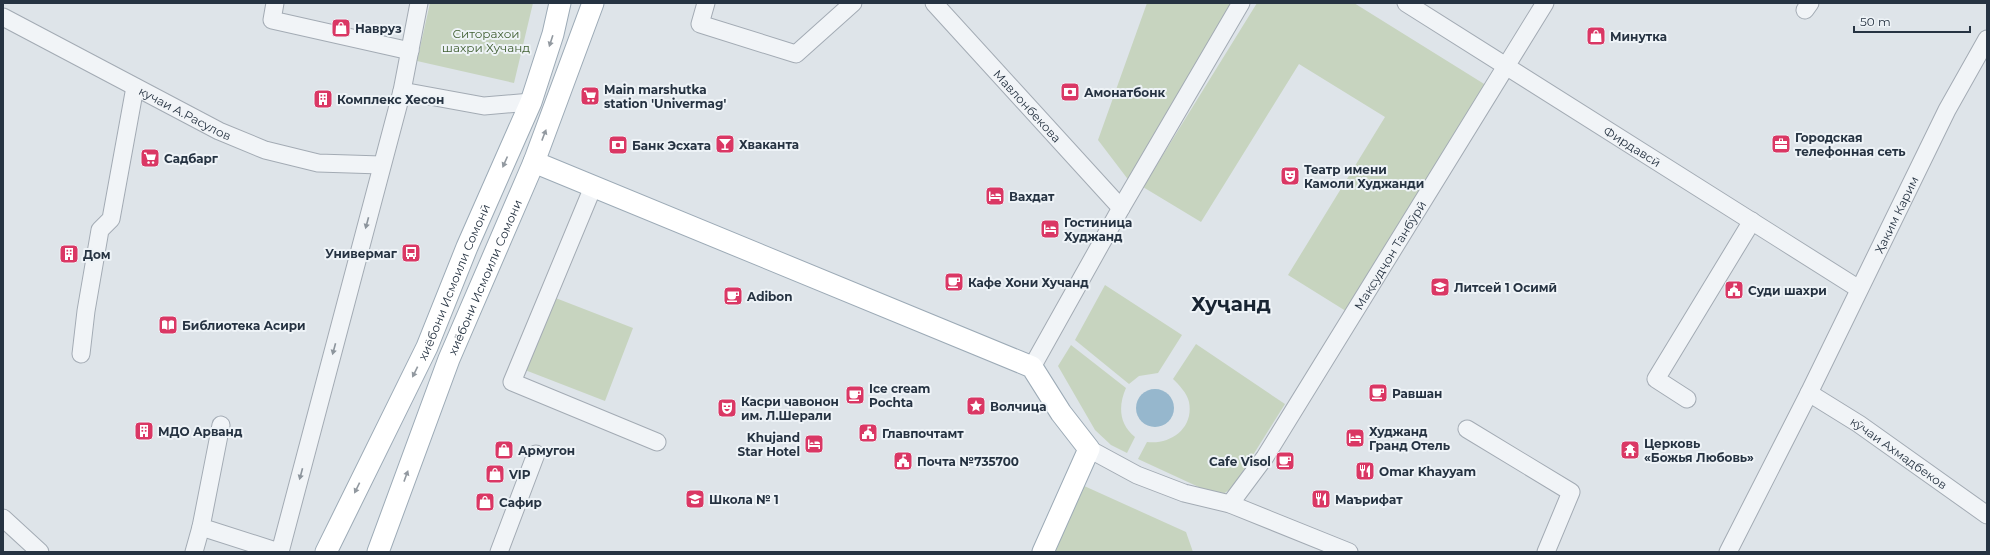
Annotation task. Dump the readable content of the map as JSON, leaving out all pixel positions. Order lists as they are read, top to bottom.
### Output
{
  "streets": {
    "main road": ["хиёбони Исмоили Сомони", "хиёбони Исмоили Сомонӣ"],
    "street": [
      "Мавлонбекова",
      "кучаи А.Расулов",
      "Фирдавсӣ",
      "Ҳаким Карим",
      "Мақсудҷон Танбӯрӣ",
      "кӯчаи Ахмадбеков"
    ]
  },
  "crossings": [
    ["Фирдавсӣ", "Ҳаким Карим"],
    ["Фирдавсӣ", "Мақсудҷон Танбӯрӣ"],
    ["Ҳаким Карим", "кӯчаи Ахмадбеков"]
  ],
  "one_way": ["хиёбони Исмоили Сомони", "хиёбони Исмоили Сомонӣ"],
  "districts": ["Хуҷанд"],
  "parks": ["Ситорахои шахри Хучанд"],
  "places": {
    "shop": [
      "Навруз",
      "Минутка",
      "Армугон",
      "VIP",
      "Сафир"
    ],
    "bank": ["Амонатбонк", "Банк Эсхата"],
    "supermarket": ["Main marshutka station 'Univermag'", "Садбарг"],
    "building": ["Комплекс Хесон", "Дом", "МДО Арванд"],
    "bar": ["Хваканта"],
    "office": ["Городская телефонная сеть"],
    "theatre": ["Театр имени Камоли Худжанди", "Касри чавонон им. Л.Шерали"],
    "hotel": [
      "Вахдат",
      "Гостиница Худжанд",
      "Худжанд Гранд Отель",
      "Khujand Star Hotel"
    ],
    "bus stop": ["Универмаг"],
    "cafe": [
      "Кафе Хони Хучанд",
      "Adibon",
      "Равшан",
      "Ice cream Pochta",
      "Cafe Visol"
    ],
    "school or university": ["Литсей 1 Осимӣ", "Школа № 1"],
    "public building": ["Суди шахри", "Главпочтамт", "Почта №735700"],
    "library": ["Библиотека Асири"],
    "place": ["Волчица"],
    "temple": ["Церковь «Божья Любовь»"],
    "restaurant": ["Omar Khayyam", "Маърифат"]
  },
  "scale_bar": "50 m"
}
